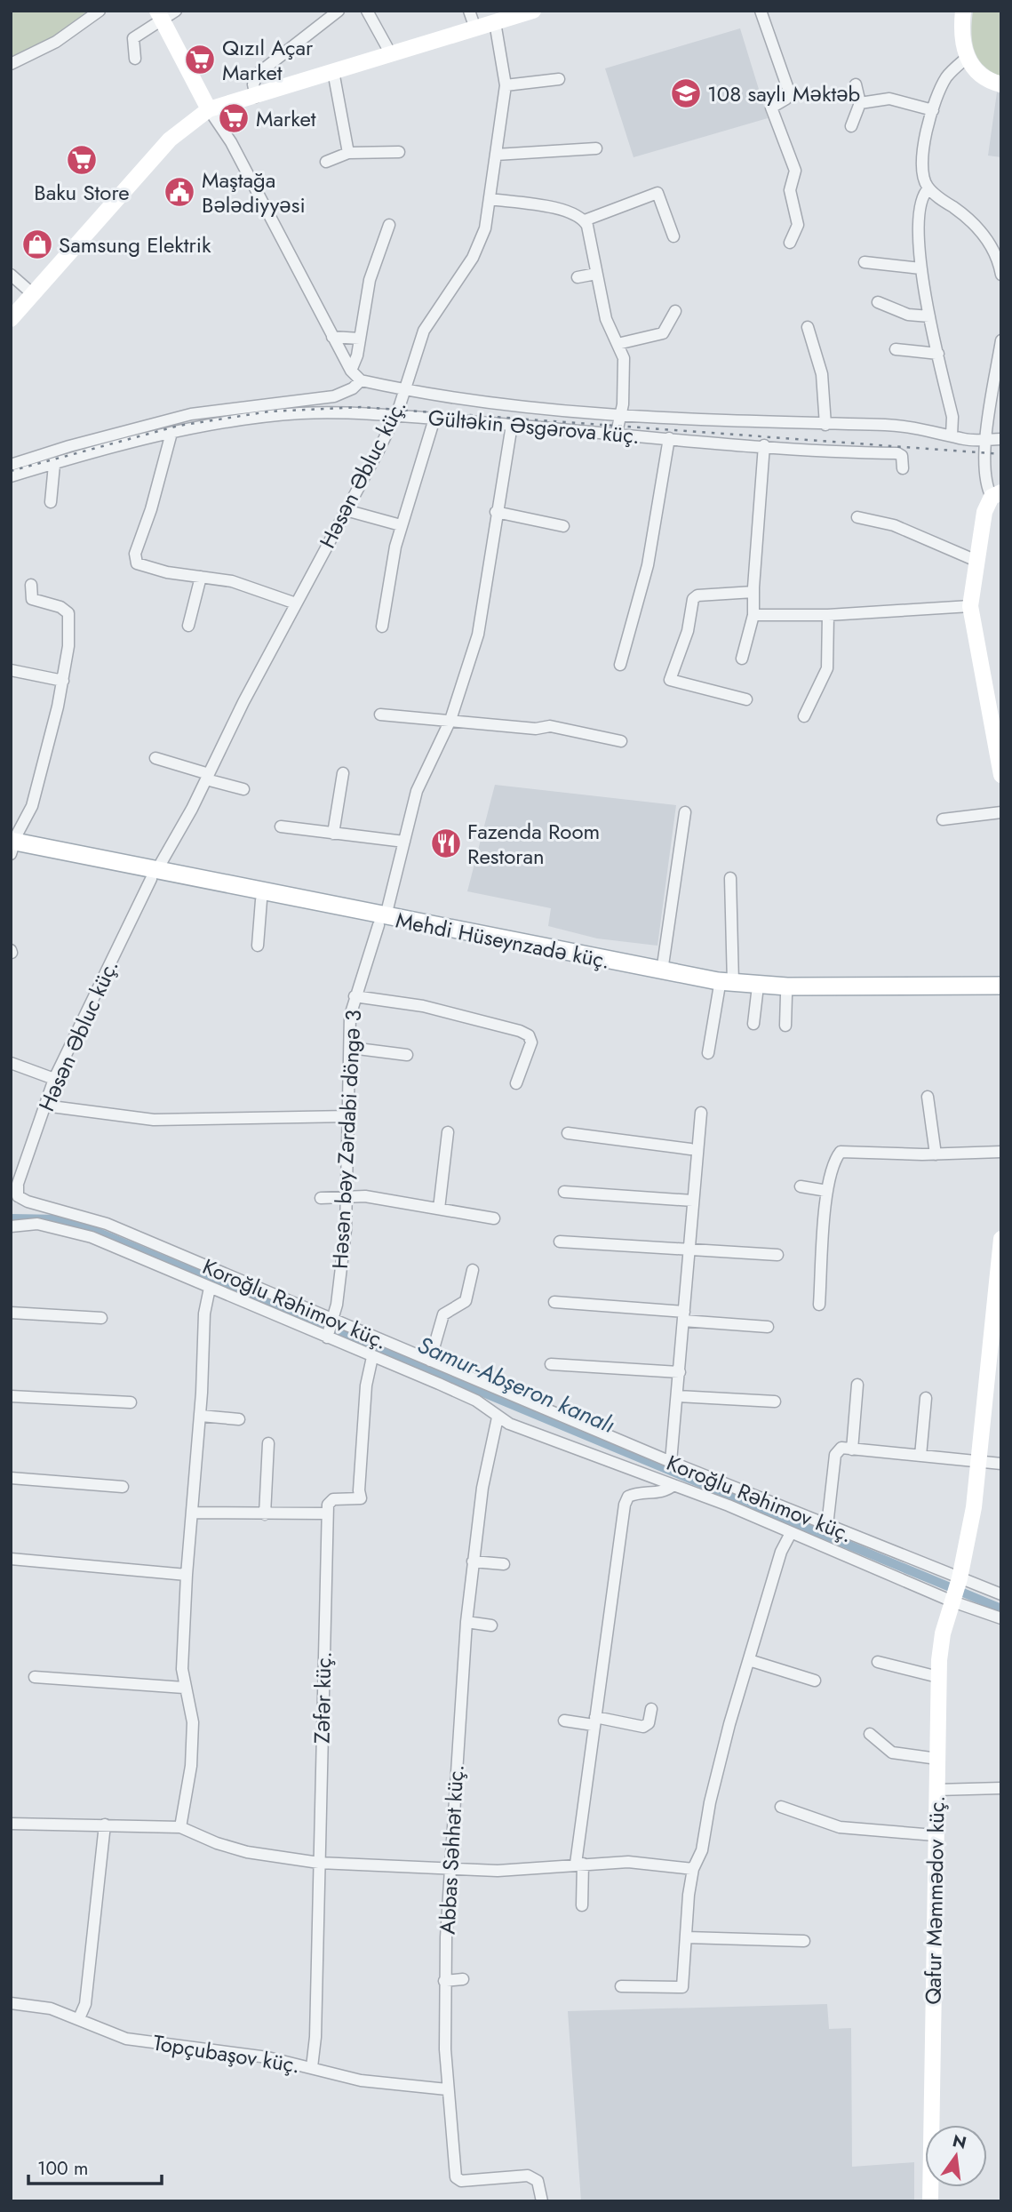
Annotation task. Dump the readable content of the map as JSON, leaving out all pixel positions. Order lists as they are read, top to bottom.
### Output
{
  "streets": {
    "main road": ["Mehdi Hüseynzadə küç."],
    "street": [
      "Gültəkin Əsgərova küç.",
      "Həsən Əbluc küç.",
      "Həsən bəy Zərdabi döngə 3",
      "Koroğlu Rəhimov küç.",
      "Zəfər küç.",
      "Abbas Səhhət küç.",
      "Qafur Məmmədov küç.",
      "Topçubaşov küç."
    ]
  },
  "crossings": [
    ["Gültəkin Əsgərova küç.", "Həsən Əbluc küç."],
    ["Gültəkin Əsgərova küç.", "Həsən bəy Zərdabi döngə 3"],
    ["Həsən Əbluc küç.", "Mehdi Hüseynzadə küç."],
    ["Həsən Əbluc küç.", "Koroğlu Rəhimov küç."],
    ["Mehdi Hüseynzadə küç.", "Həsən bəy Zərdabi döngə 3"],
    ["Həsən bəy Zərdabi döngə 3", "Koroğlu Rəhimov küç."],
    ["Koroğlu Rəhimov küç.", "Abbas Səhhət küç."],
    ["Koroğlu Rəhimov küç.", "Qafur Məmmədov küç."],
    ["Zəfər küç.", "Topçubaşov küç."],
    ["Abbas Səhhət küç.", "Topçubaşov küç."]
  ],
  "water": ["Samur-Abşeron kanalı"],
  "places": {
    "supermarket": ["Qızıl Açar Market", "Market", "Baku Store"],
    "school or university": ["108 saylı Məktəb"],
    "public building": ["Maştağa Bələdiyyəsi"],
    "shop": ["Samsung Elektrik"],
    "restaurant": ["Fazenda Room Restoran"]
  },
  "scale_bar": "100 m",
  "north": "top"
}
